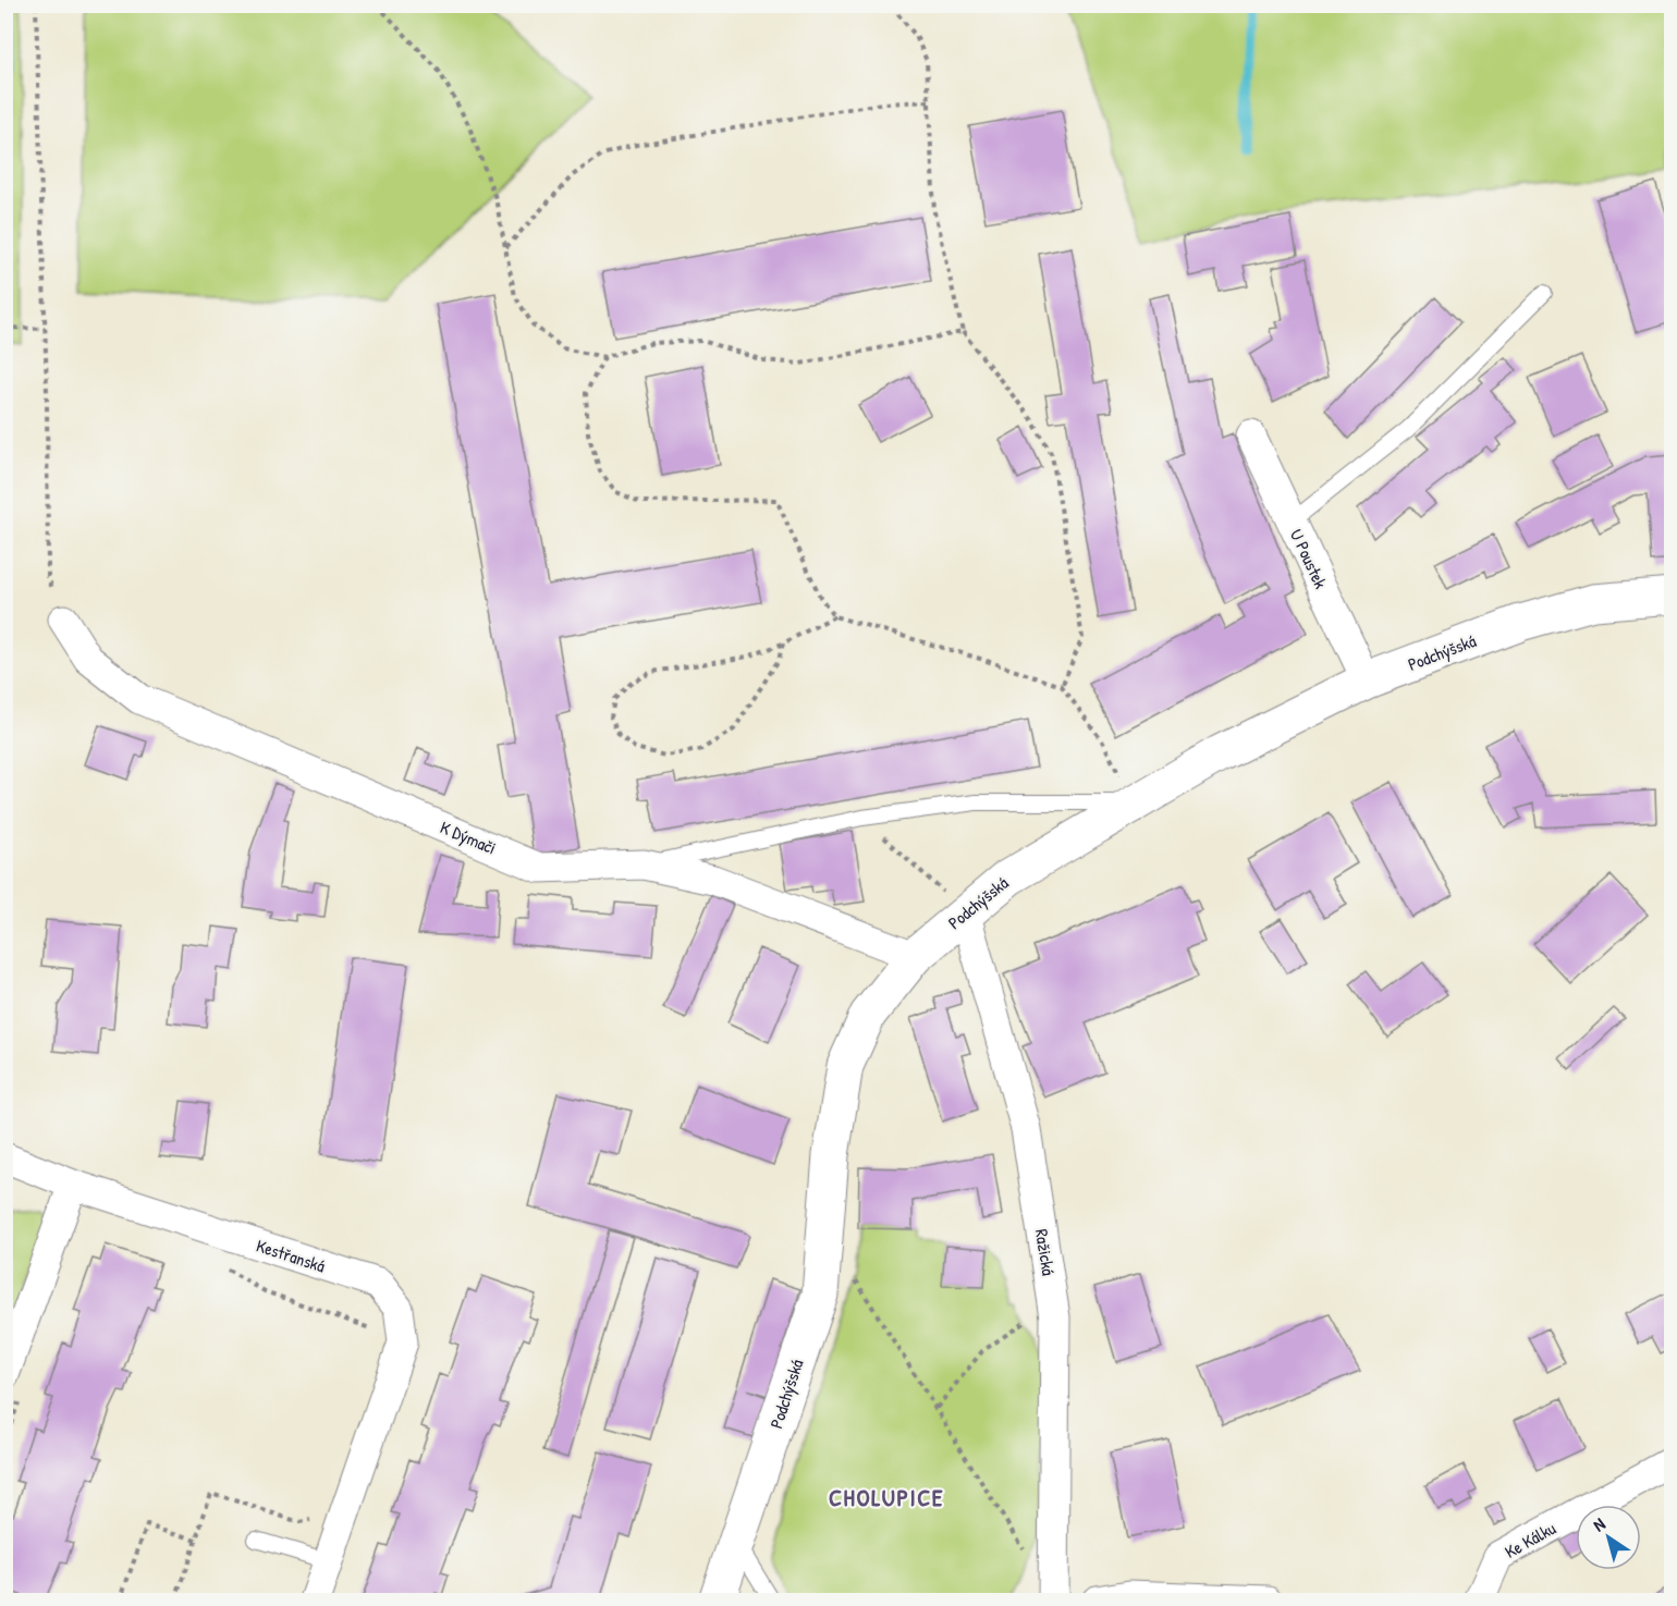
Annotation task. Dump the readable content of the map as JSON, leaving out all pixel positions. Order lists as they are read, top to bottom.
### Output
{
  "streets": {
    "street": [
      "U Poustek",
      "Podchýšská",
      "K Dýmači",
      "Ražická",
      "Kestřanská",
      "Ke Kálku"
    ]
  },
  "crossings": [
    ["U Poustek", "Podchýšská"],
    ["Podchýšská", "K Dýmači"],
    ["Podchýšská", "Ražická"]
  ],
  "districts": ["CHOLUPICE"],
  "north": "top left"
}
